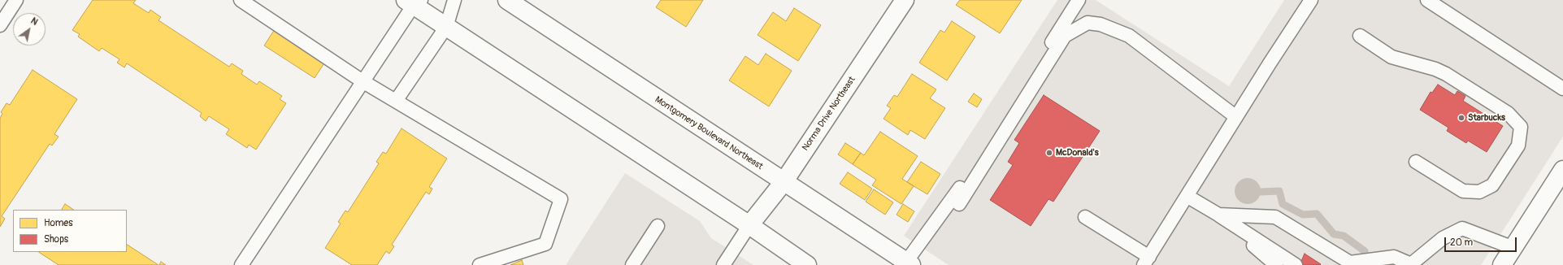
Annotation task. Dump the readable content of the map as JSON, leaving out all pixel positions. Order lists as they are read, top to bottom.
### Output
{
  "streets": {
    "main road": ["Norma Drive Northeast", "Montgomery Boulevard Northeast"]
  },
  "crossings": [
    ["Norma Drive Northeast", "Montgomery Boulevard Northeast"]
  ],
  "places": ["Starbucks", "McDonald's"],
  "legend": ["Homes", "Shops"],
  "scale_bar": "20 m",
  "north": "top right"
}
